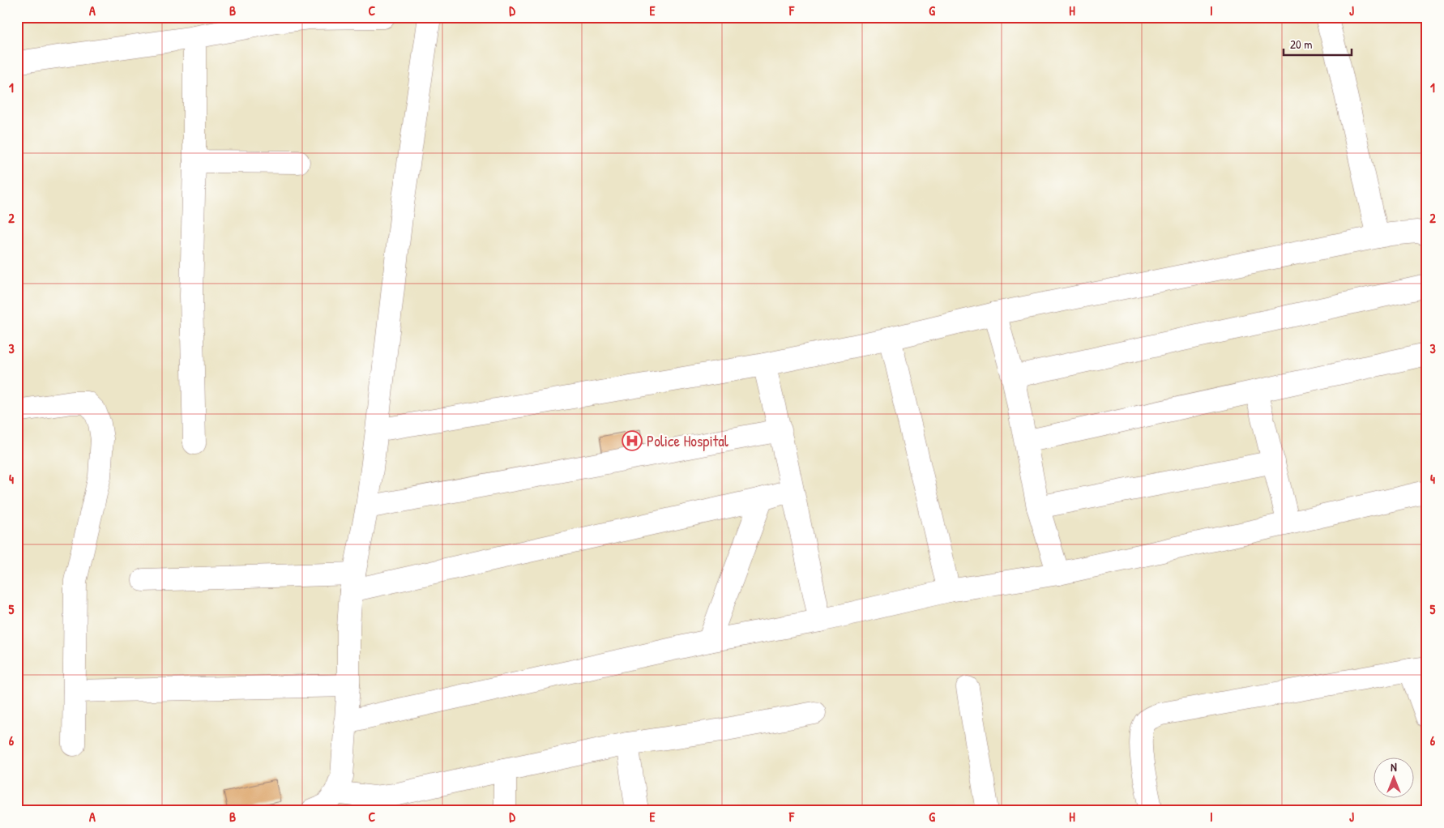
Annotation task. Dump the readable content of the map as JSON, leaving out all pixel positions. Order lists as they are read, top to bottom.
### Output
{
  "places": {
    "hospital": ["Police Hospital"]
  },
  "scale_bar": "20 m",
  "north": "top",
  "grid": {
    "columns": [
      "A",
      "B",
      "C",
      "D",
      "E",
      "F",
      "G",
      "H",
      "I",
      "J"
    ],
    "rows": [
      "1",
      "2",
      "3",
      "4",
      "5",
      "6"
    ]
  }
}
